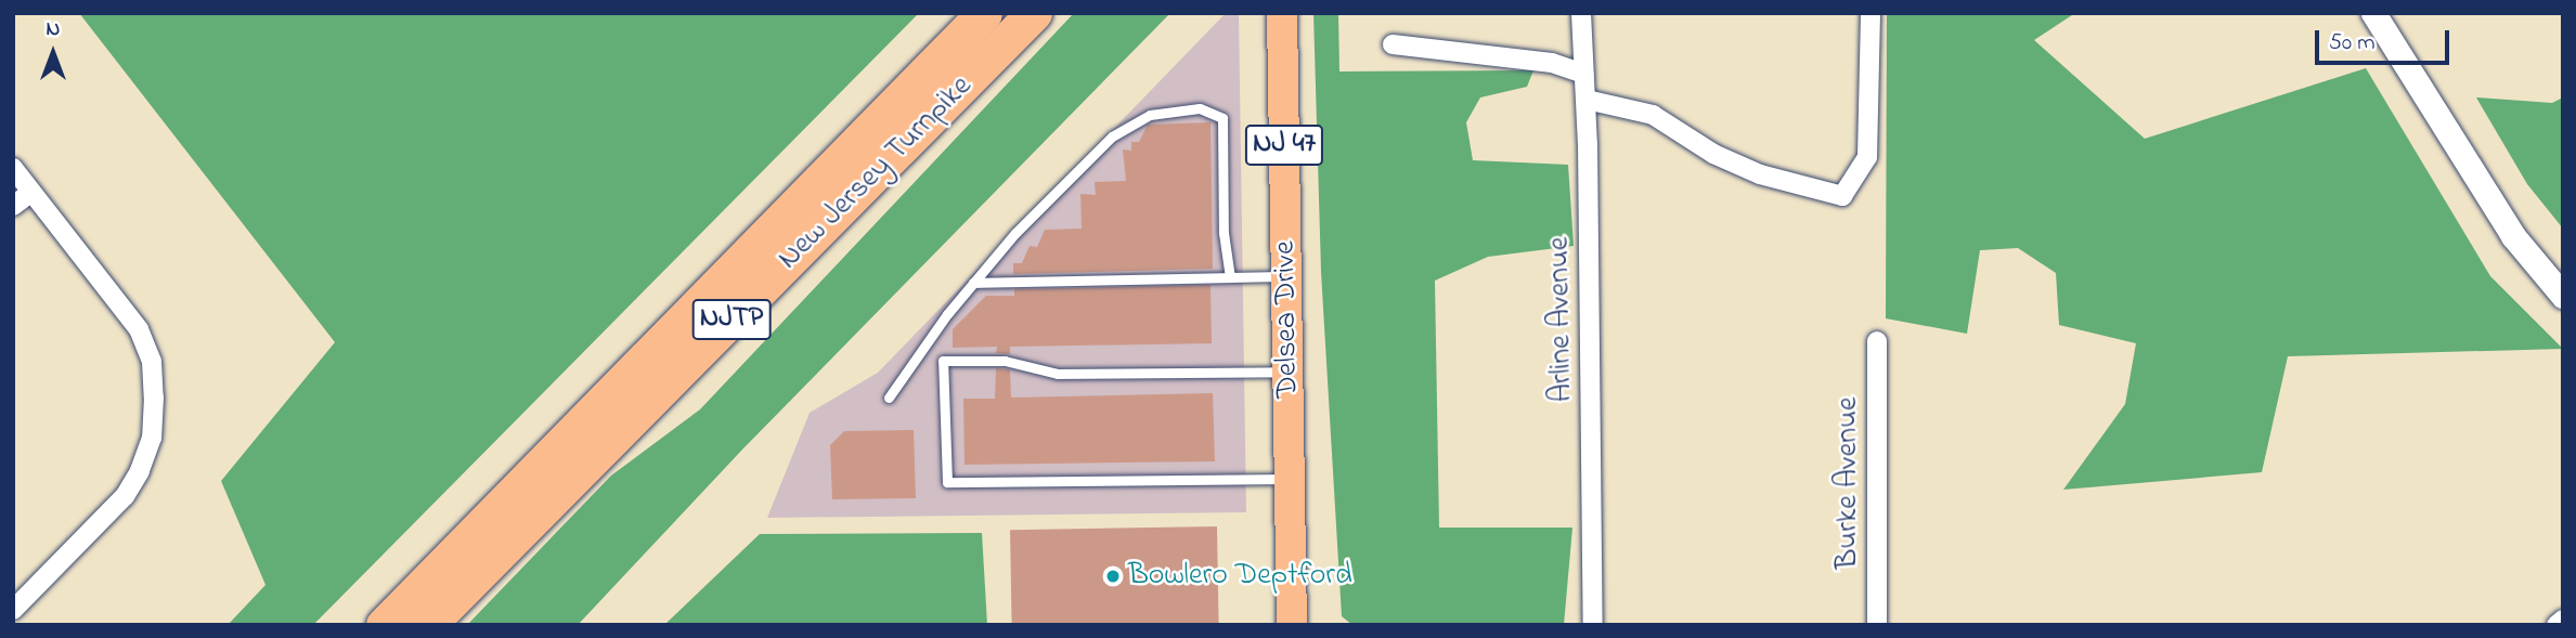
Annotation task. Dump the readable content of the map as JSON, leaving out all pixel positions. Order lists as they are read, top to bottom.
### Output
{
  "streets": {
    "highway": ["New Jersey Turnpike", "NJTP"],
    "main road": ["NJ 47", "Delsea Drive"],
    "street": ["Arline Avenue", "Burke Avenue"]
  },
  "places": ["Bowlero Deptford"],
  "scale_bar": "50 m",
  "north": "top"
}
